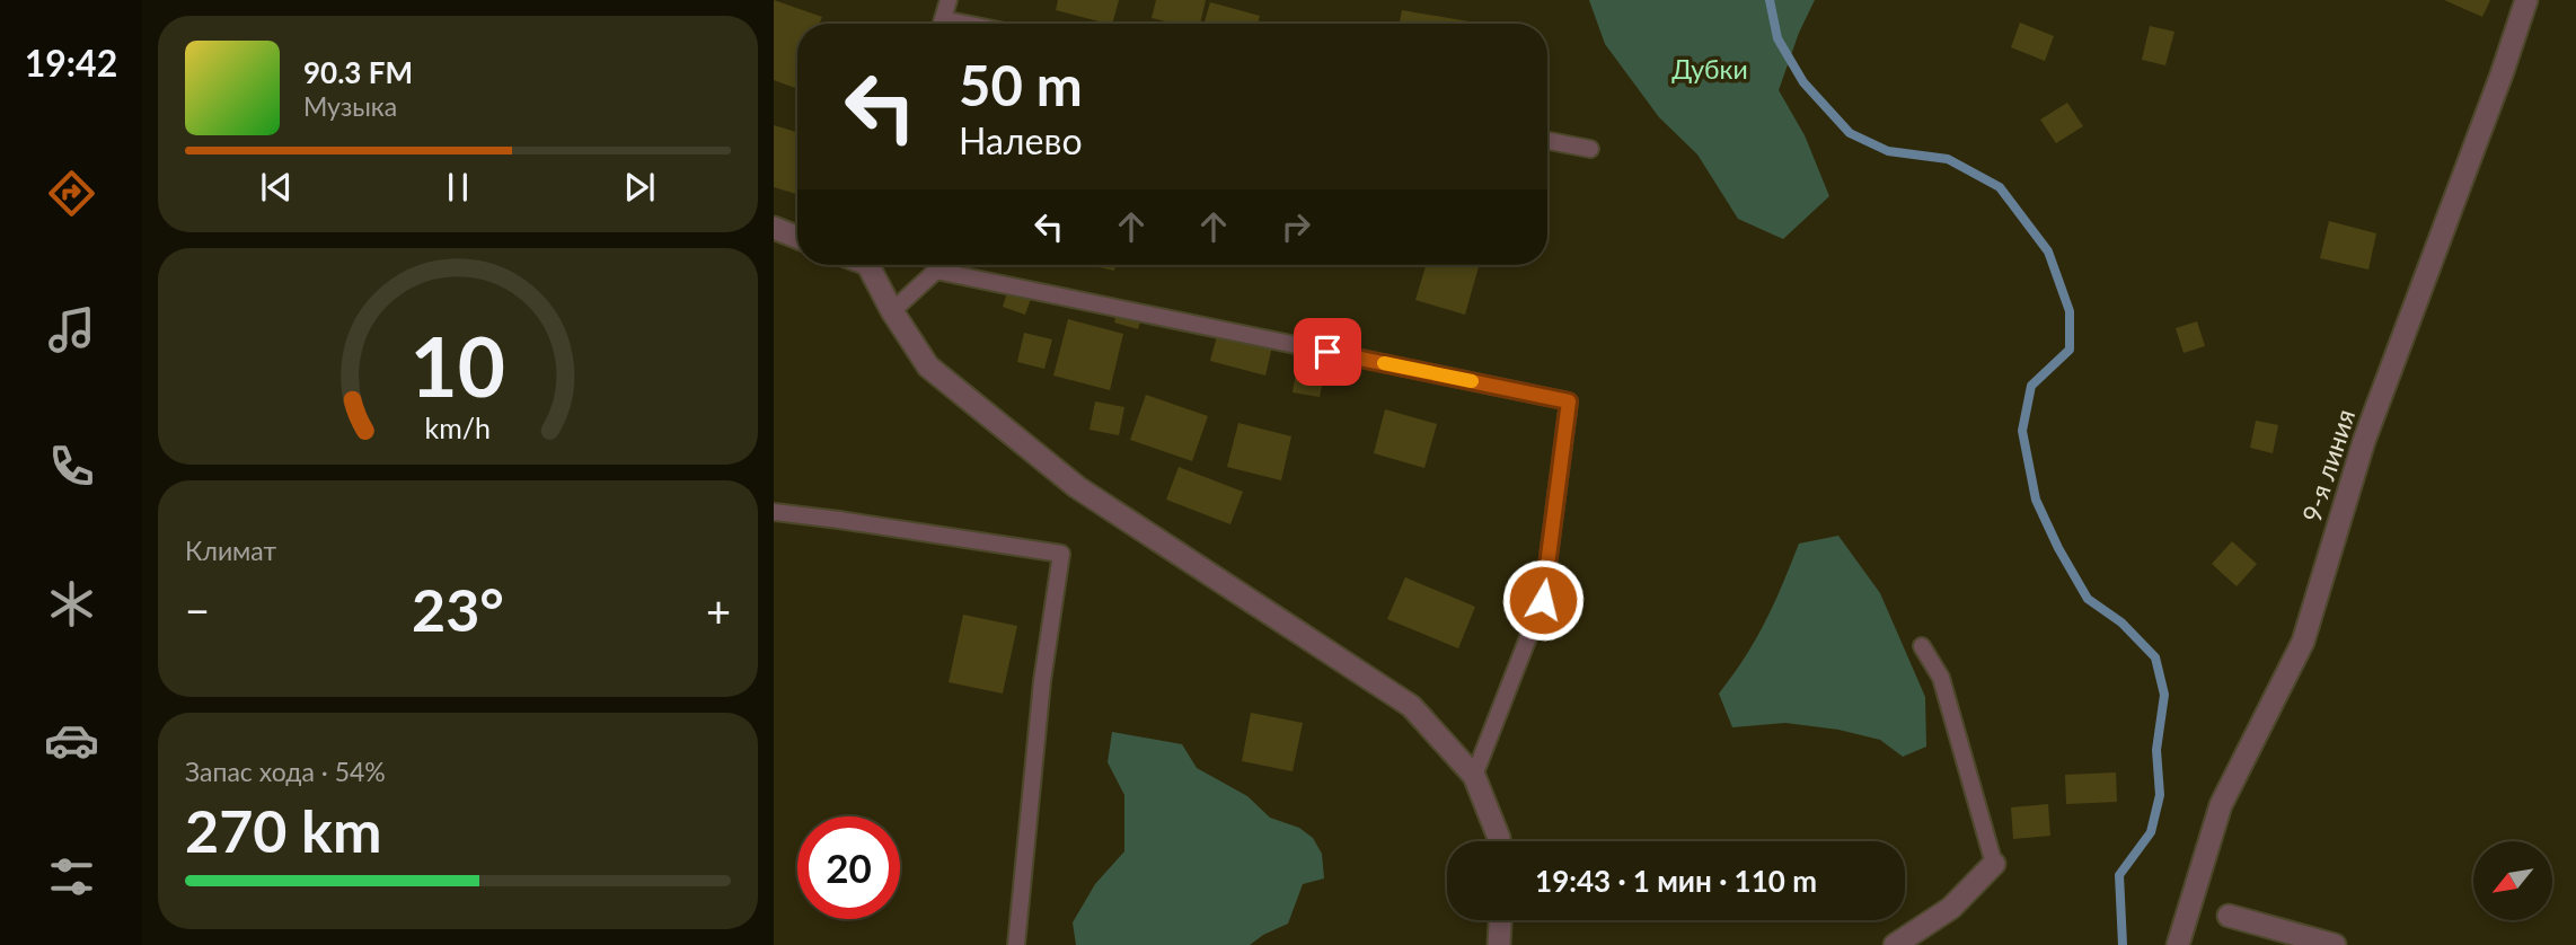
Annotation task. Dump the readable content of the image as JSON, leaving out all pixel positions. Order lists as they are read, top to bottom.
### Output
{
  "streets": {
    "street": ["9-я линия"]
  },
  "parks": ["Дубки"],
  "north": "bottom left",
  "page": {
    "tabs": "19:42",
    "turn": ["50 m", "Налево"],
    "song": ["90.3 FM", "Музыка"],
    "tile": [
      "Климат",
      ["Запас хода · 54%", "270 km"]
    ],
    "heat": ["−", "23°", "+"],
    "limit": "20",
    "trip": "19:43 · 1 мин · 110 m",
    "gauge": ["10", "km/h"]
  }
}
